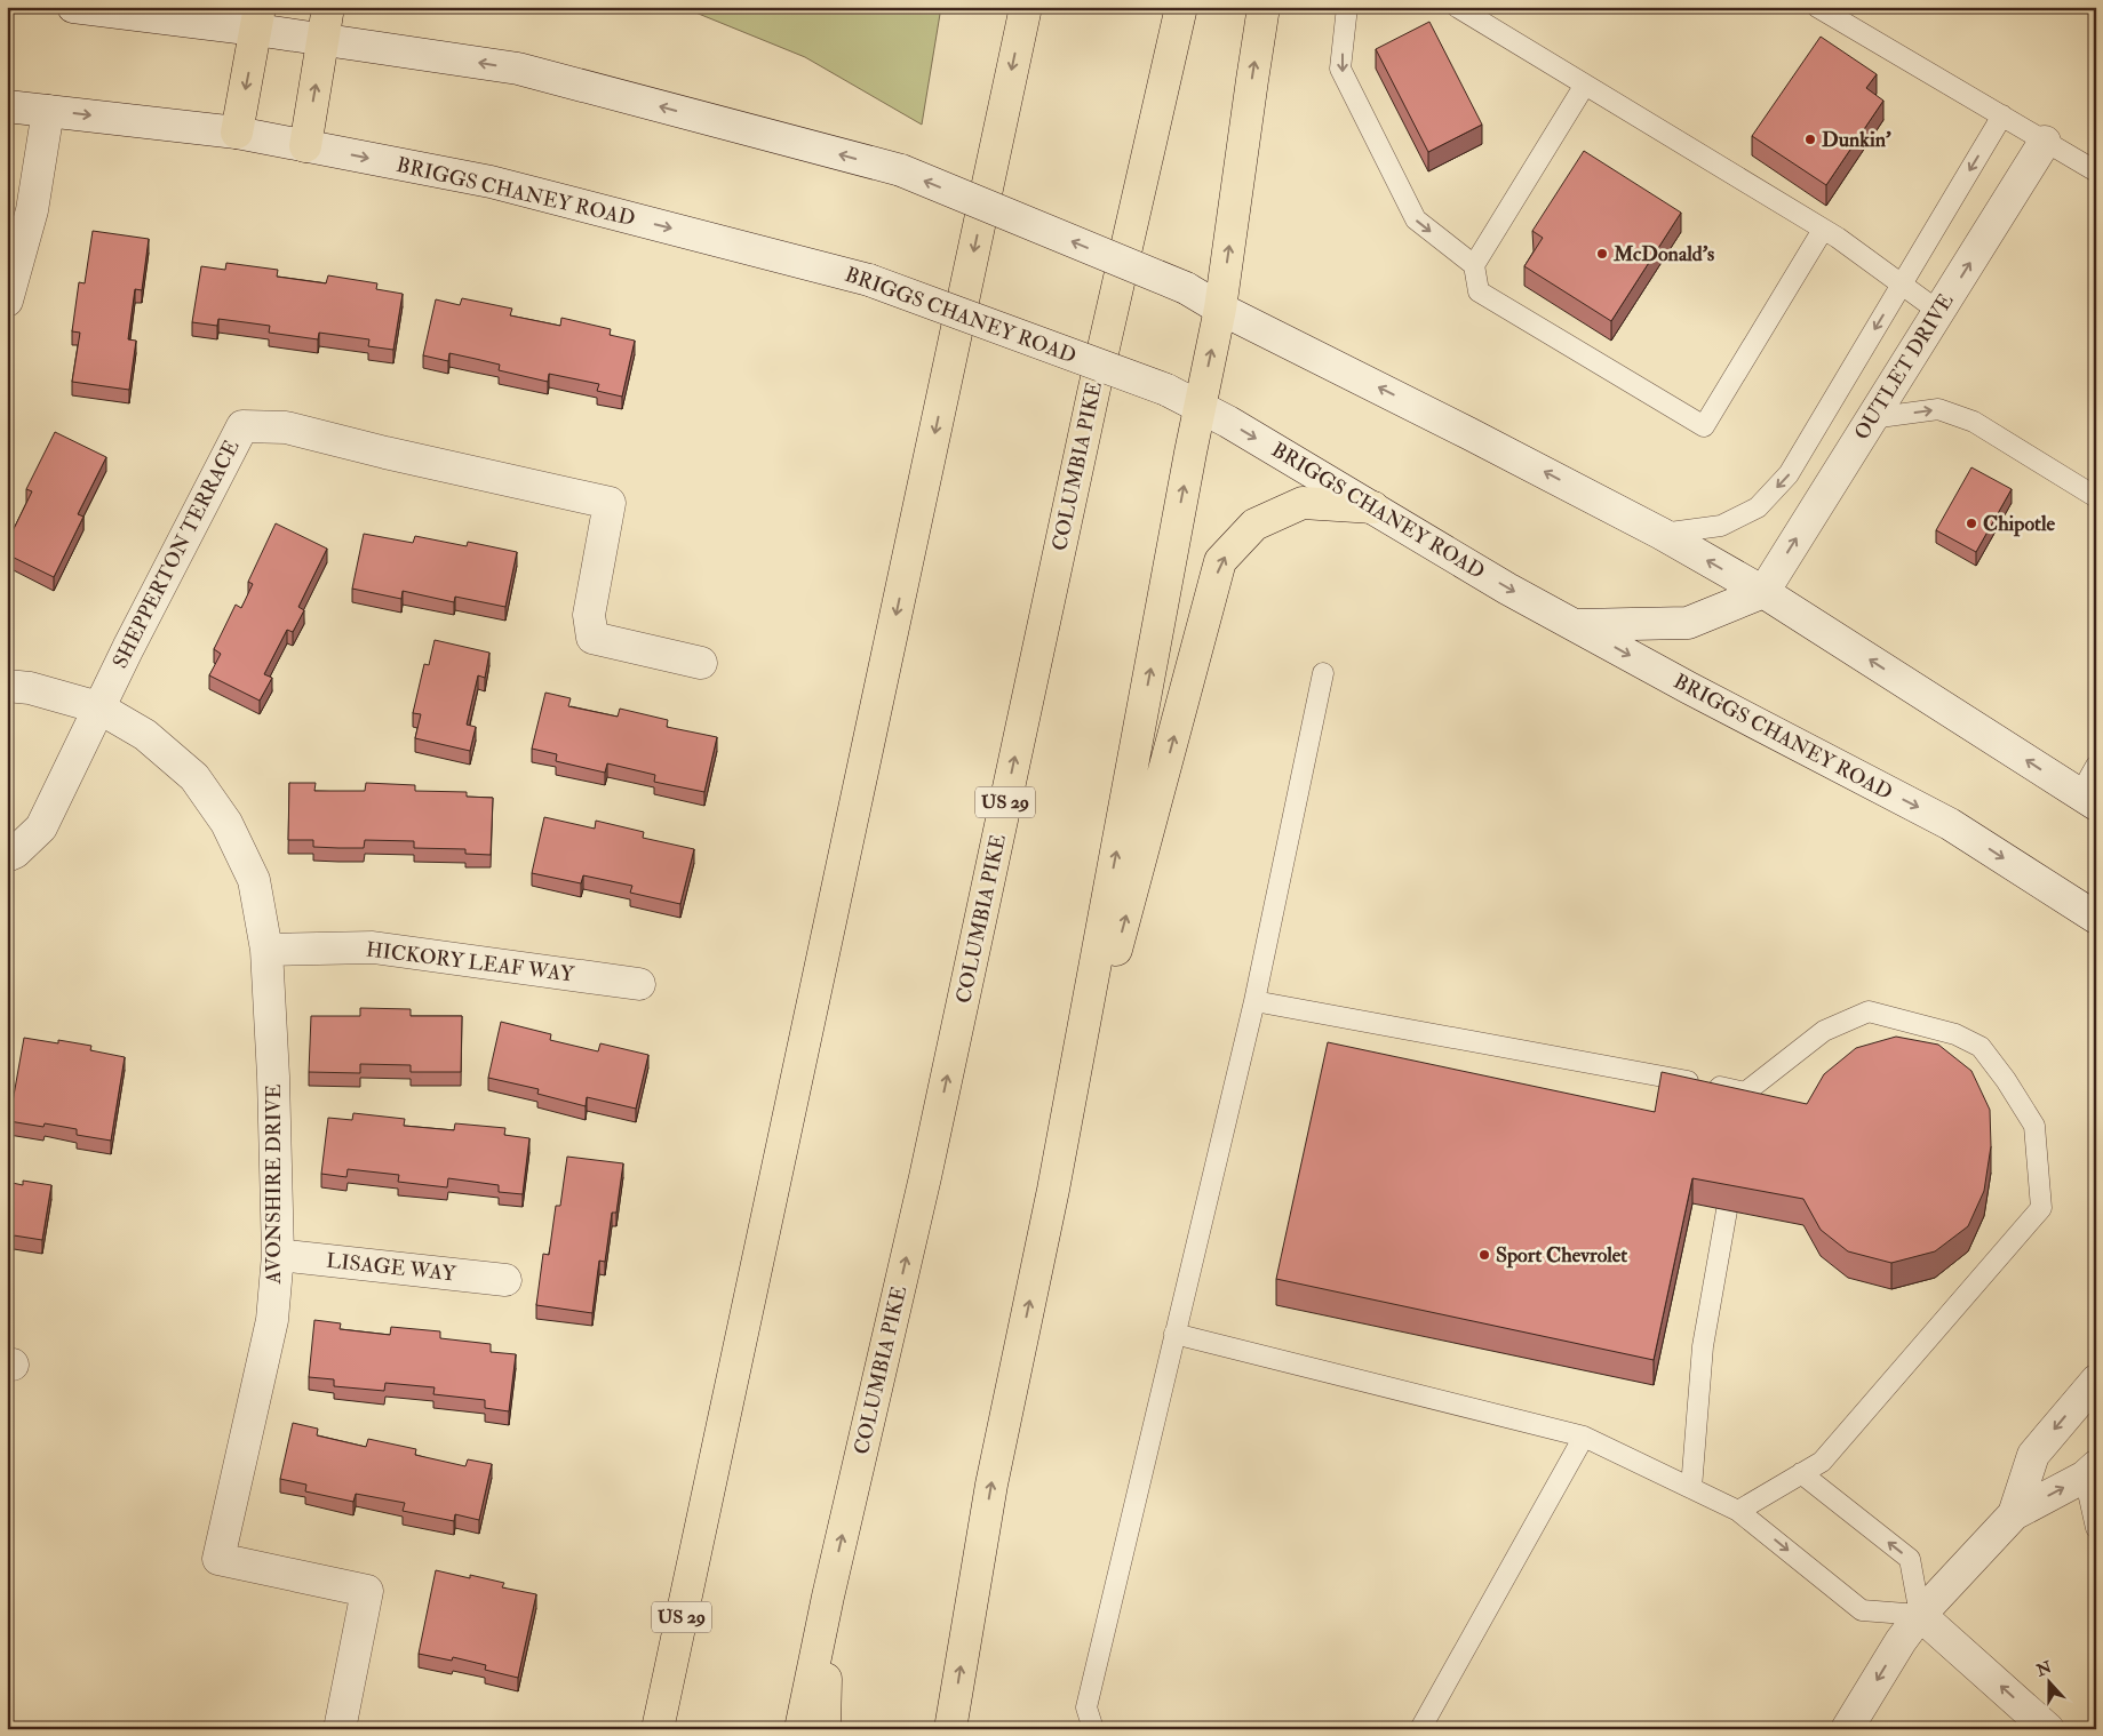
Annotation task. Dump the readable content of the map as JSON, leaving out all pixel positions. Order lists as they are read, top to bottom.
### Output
{
  "streets": {
    "highway": ["COLUMBIA PIKE", "US 29"],
    "main road": [
      "BRIGGS CHANEY ROAD",
      "OUTLET DRIVE",
      "SHEPPERTON TERRACE",
      "HICKORY LEAF WAY",
      "AVONSHIRE DRIVE",
      "LISAGE WAY"
    ]
  },
  "crossings": [
    ["SHEPPERTON TERRACE", "AVONSHIRE DRIVE"],
    ["HICKORY LEAF WAY", "AVONSHIRE DRIVE"],
    ["AVONSHIRE DRIVE", "LISAGE WAY"]
  ],
  "one_way": ["OUTLET DRIVE"],
  "places": [
    "Dunkin'",
    "McDonald's",
    "Chipotle",
    "Sport Chevrolet"
  ],
  "north": "top"
}
